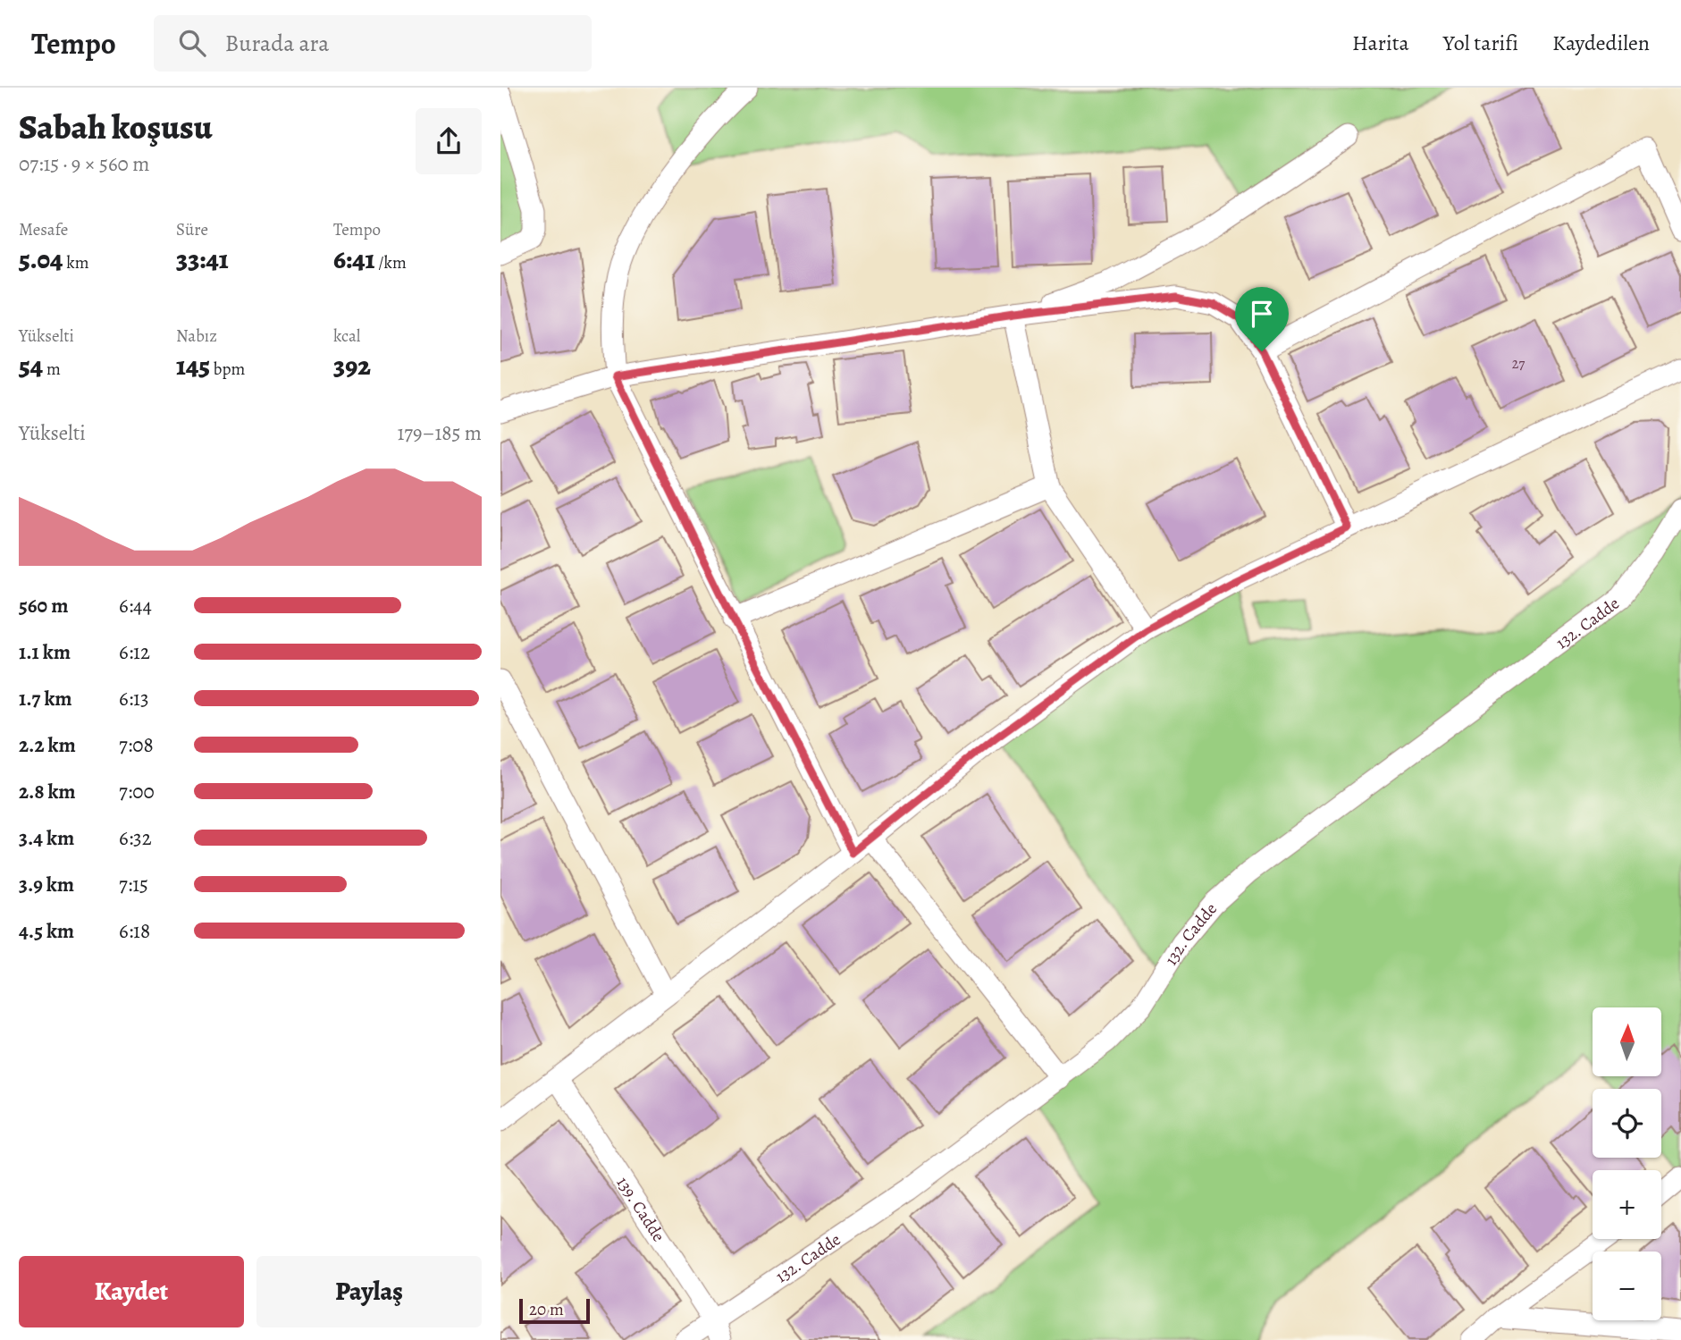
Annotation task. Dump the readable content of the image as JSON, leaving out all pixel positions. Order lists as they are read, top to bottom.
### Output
{
  "streets": {
    "street": ["132. Cadde", "139. Cadde"]
  },
  "crossings": [
    ["132. Cadde", "139. Cadde"]
  ],
  "house_numbers": ["27"],
  "scale_bar": "20 m",
  "north": "top",
  "page": {
    "header": "Tempo",
    "search": "Burada ara",
    "nav": ["Harita", "Yol tarifi", "Kaydedilen"],
    "heading": ["Sabah koşusu", "07:15 · 9 × 560 m"],
    "stats": [
      ["Mesafe", "5.04 km"],
      ["Süre", "33:41"],
      ["Tempo", "6:41 /km"],
      ["Yükselti", "54 m"],
      ["Nabız", "145 bpm"],
      ["kcal", "392"]
    ],
    "chart": ["Yükselti", "179–185 m"],
    "list": [
      {
        "name": "560 m",
        "note": "6:44"
      },
      {
        "name": "1.1 km",
        "note": "6:12"
      },
      {
        "name": "1.7 km",
        "note": "6:13"
      },
      {
        "name": "2.2 km",
        "note": "7:08"
      },
      {
        "name": "2.8 km",
        "note": "7:00"
      },
      {
        "name": "3.4 km",
        "note": "6:32"
      },
      {
        "name": "3.9 km",
        "note": "7:15"
      },
      {
        "name": "4.5 km",
        "note": "6:18"
      }
    ],
    "map_buttons": ["+", "−"],
    "buttons": ["Kaydet", "Paylaş"],
    "scale": "20 m"
  }
}
